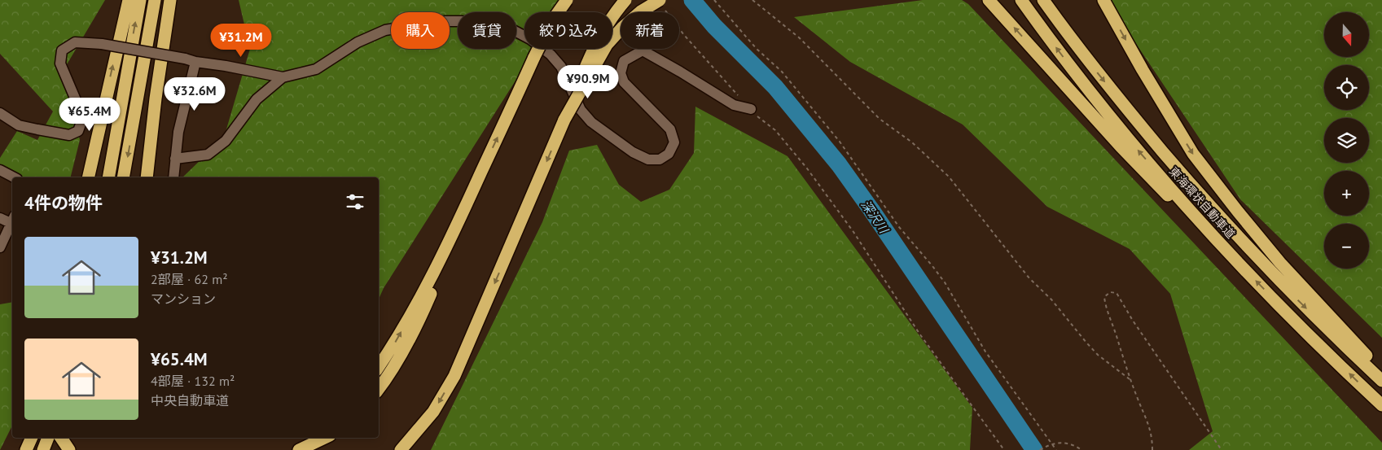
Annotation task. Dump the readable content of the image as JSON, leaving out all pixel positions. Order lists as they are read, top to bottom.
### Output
{
  "streets": {
    "highway": ["東海環状自動車道"]
  },
  "water": ["深沢川"],
  "north": "bottom",
  "page": {
    "map_buttons": ["+", "−"],
    "chip": [
      "購入",
      "賃貸",
      "絞り込み",
      "新着"
    ],
    "price": [
      "¥31.2M",
      "¥90.9M",
      "¥32.6M",
      "¥65.4M"
    ],
    "heading": "4件の物件",
    "list": [
      {
        "name": "¥31.2M",
        "note": "2部屋 · 62 m² · マンション"
      },
      {
        "name": "¥65.4M",
        "note": "4部屋 · 132 m² · 中央自動車道"
      }
    ]
  }
}
